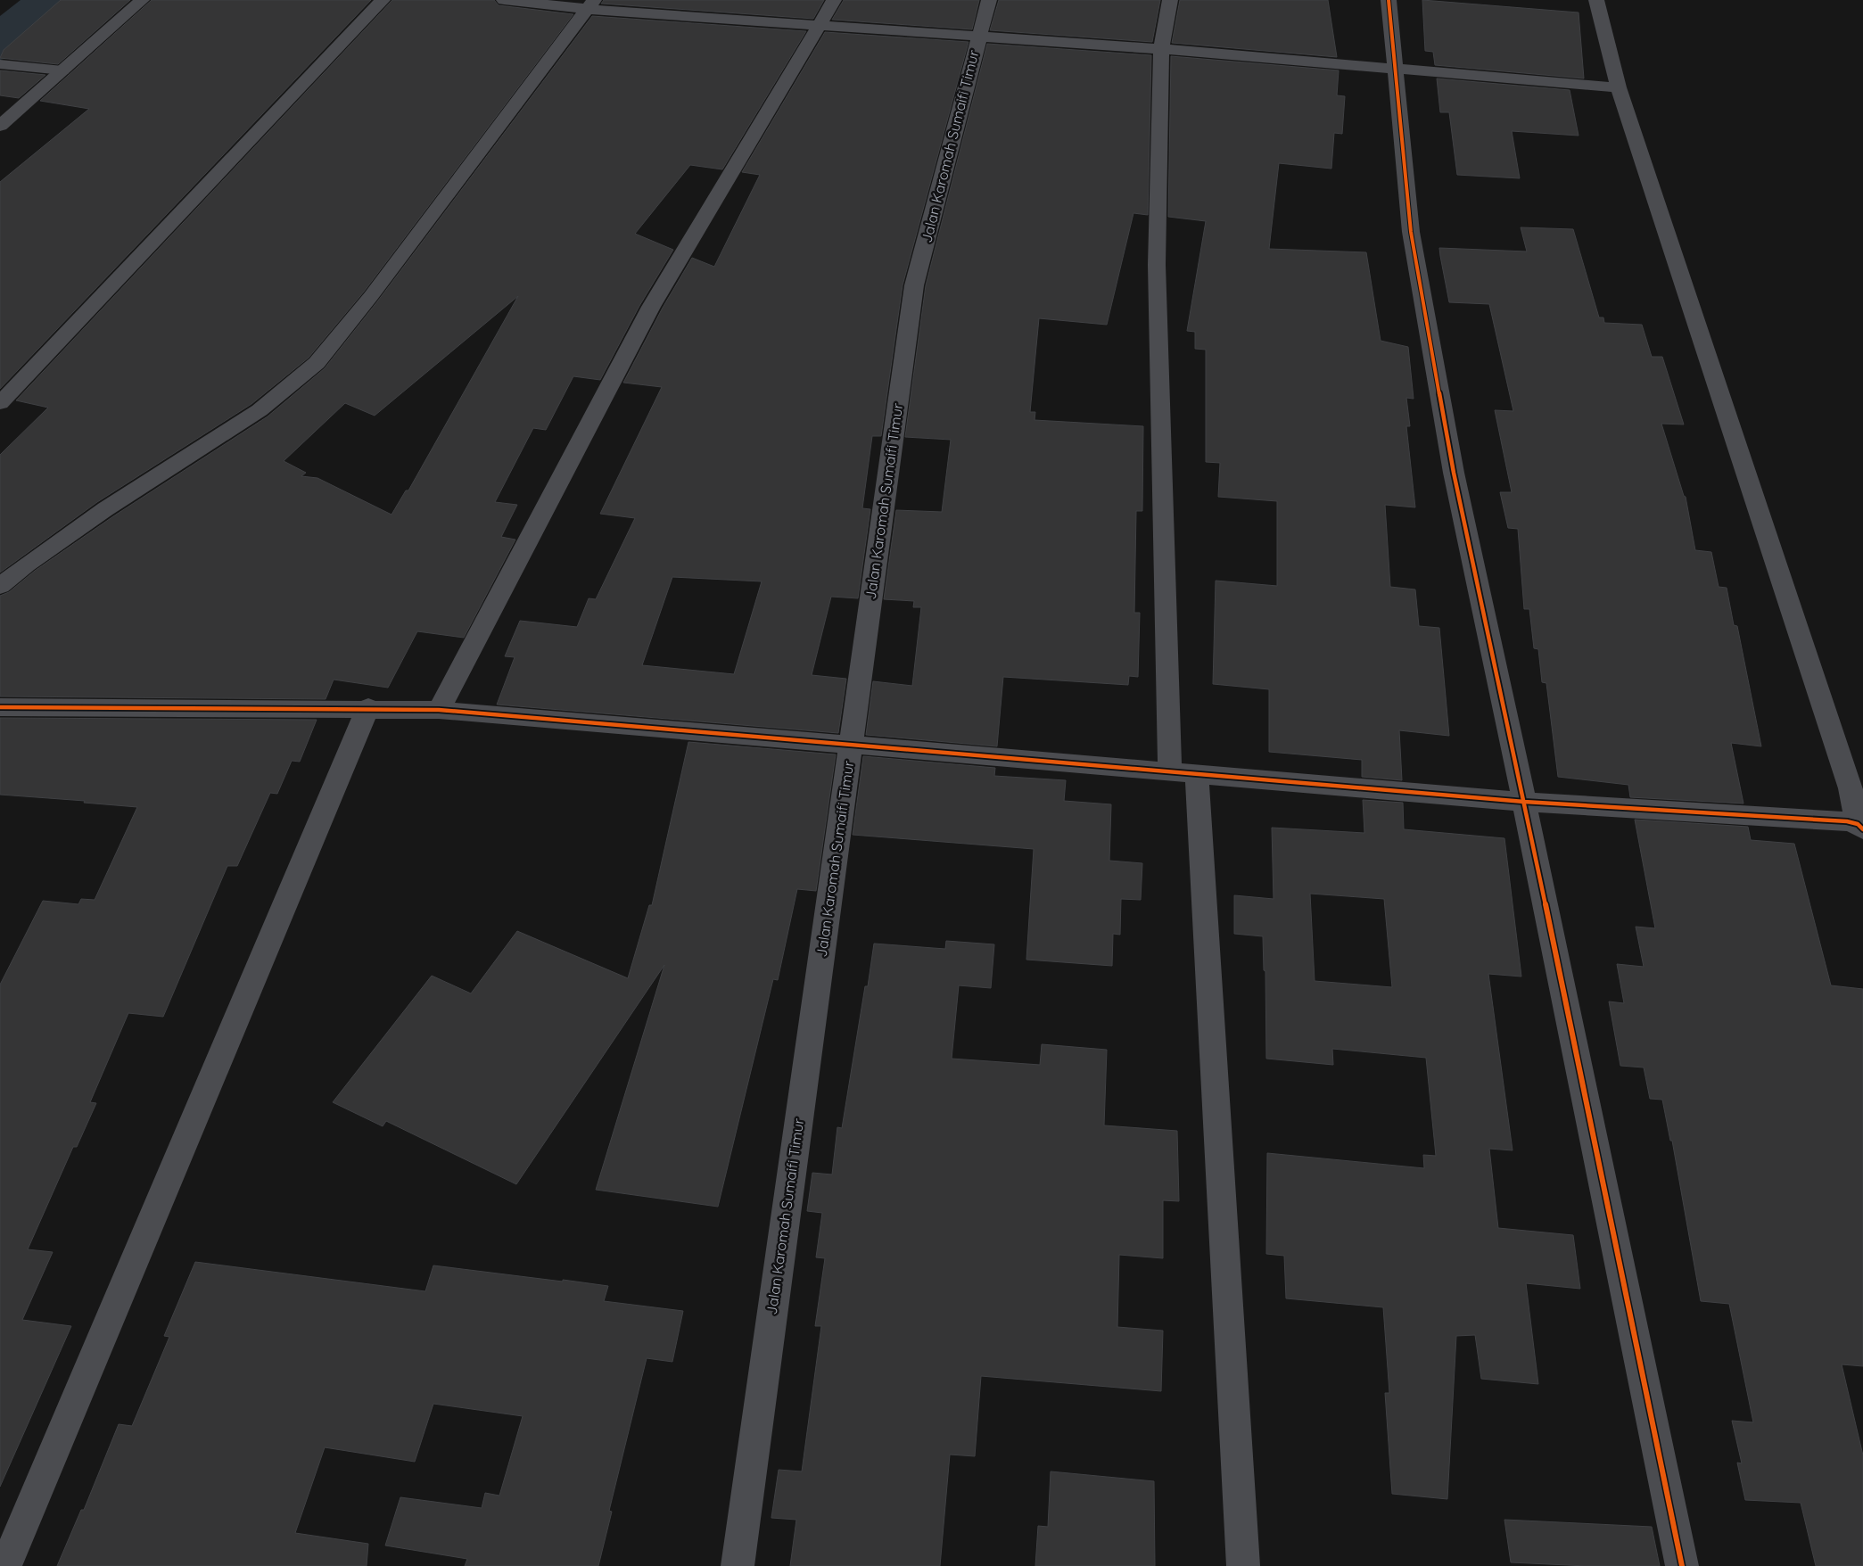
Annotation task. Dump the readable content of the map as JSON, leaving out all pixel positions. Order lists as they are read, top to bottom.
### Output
{
  "streets": {
    "street": ["Jalan Karomah Sumaifi Timur"]
  }
}
